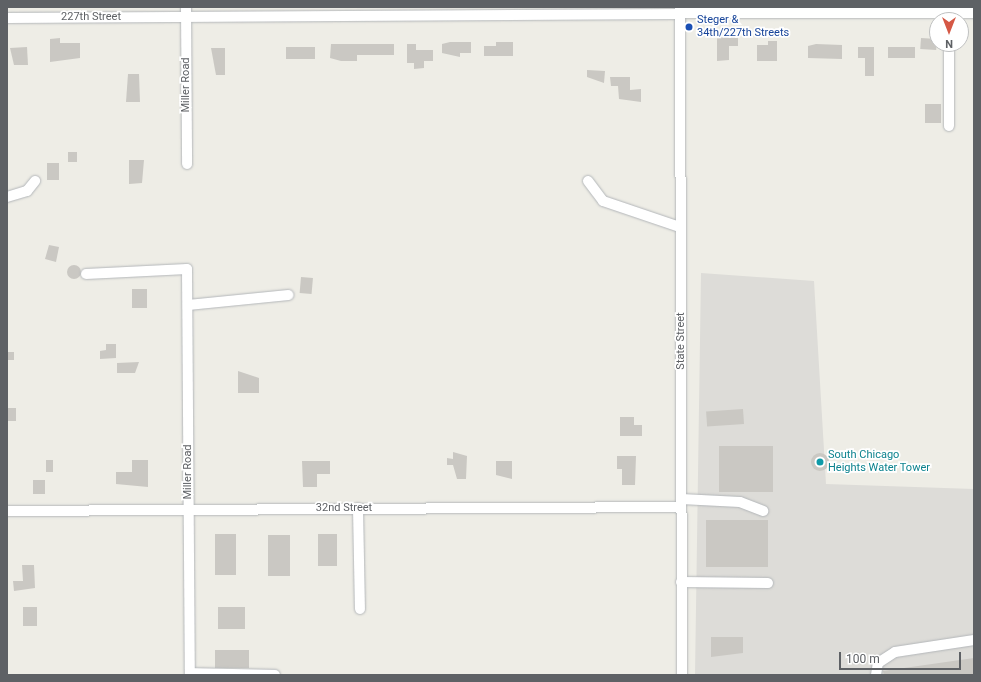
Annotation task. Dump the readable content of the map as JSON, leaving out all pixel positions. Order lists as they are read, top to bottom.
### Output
{
  "streets": {
    "street": [
      "227th Street",
      "Miller Road",
      "State Street",
      "32nd Street"
    ]
  },
  "crossings": [
    ["227th Street", "Miller Road"],
    ["227th Street", "State Street"],
    ["Miller Road", "32nd Street"],
    ["State Street", "32nd Street"]
  ],
  "places": ["Steger & 34th/227th Streets", "South Chicago Heights Water Tower"],
  "scale_bar": "100 m",
  "north": "bottom"
}
